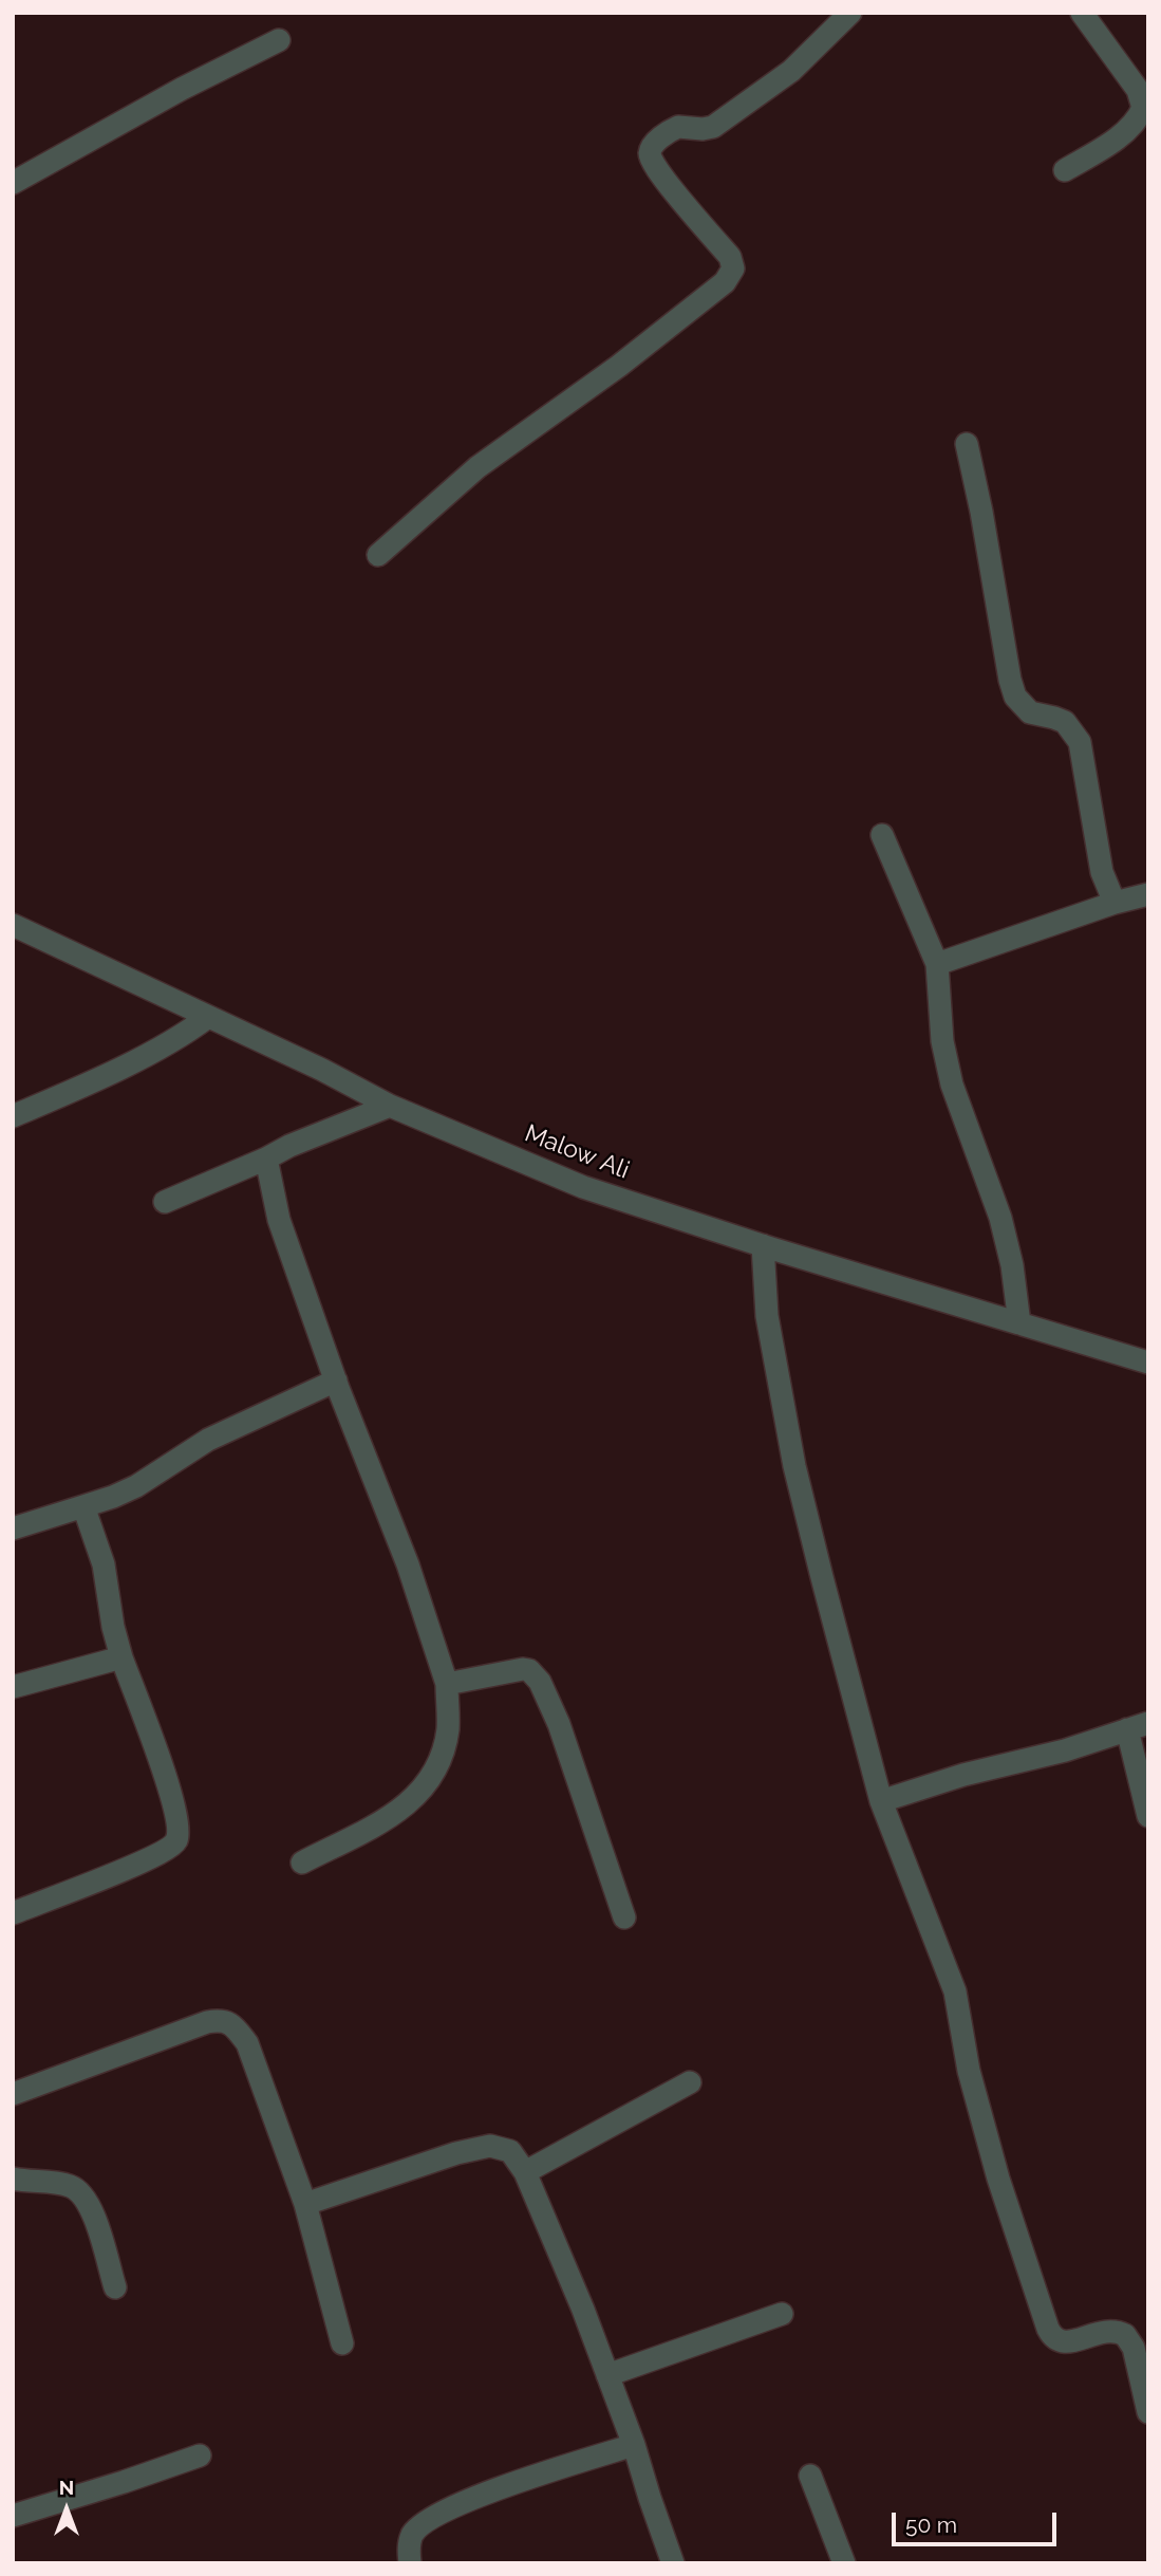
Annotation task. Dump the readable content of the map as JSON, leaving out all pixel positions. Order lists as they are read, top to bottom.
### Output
{
  "streets": {
    "street": ["Malow Ali"]
  },
  "scale_bar": "50 m",
  "north": "top"
}
